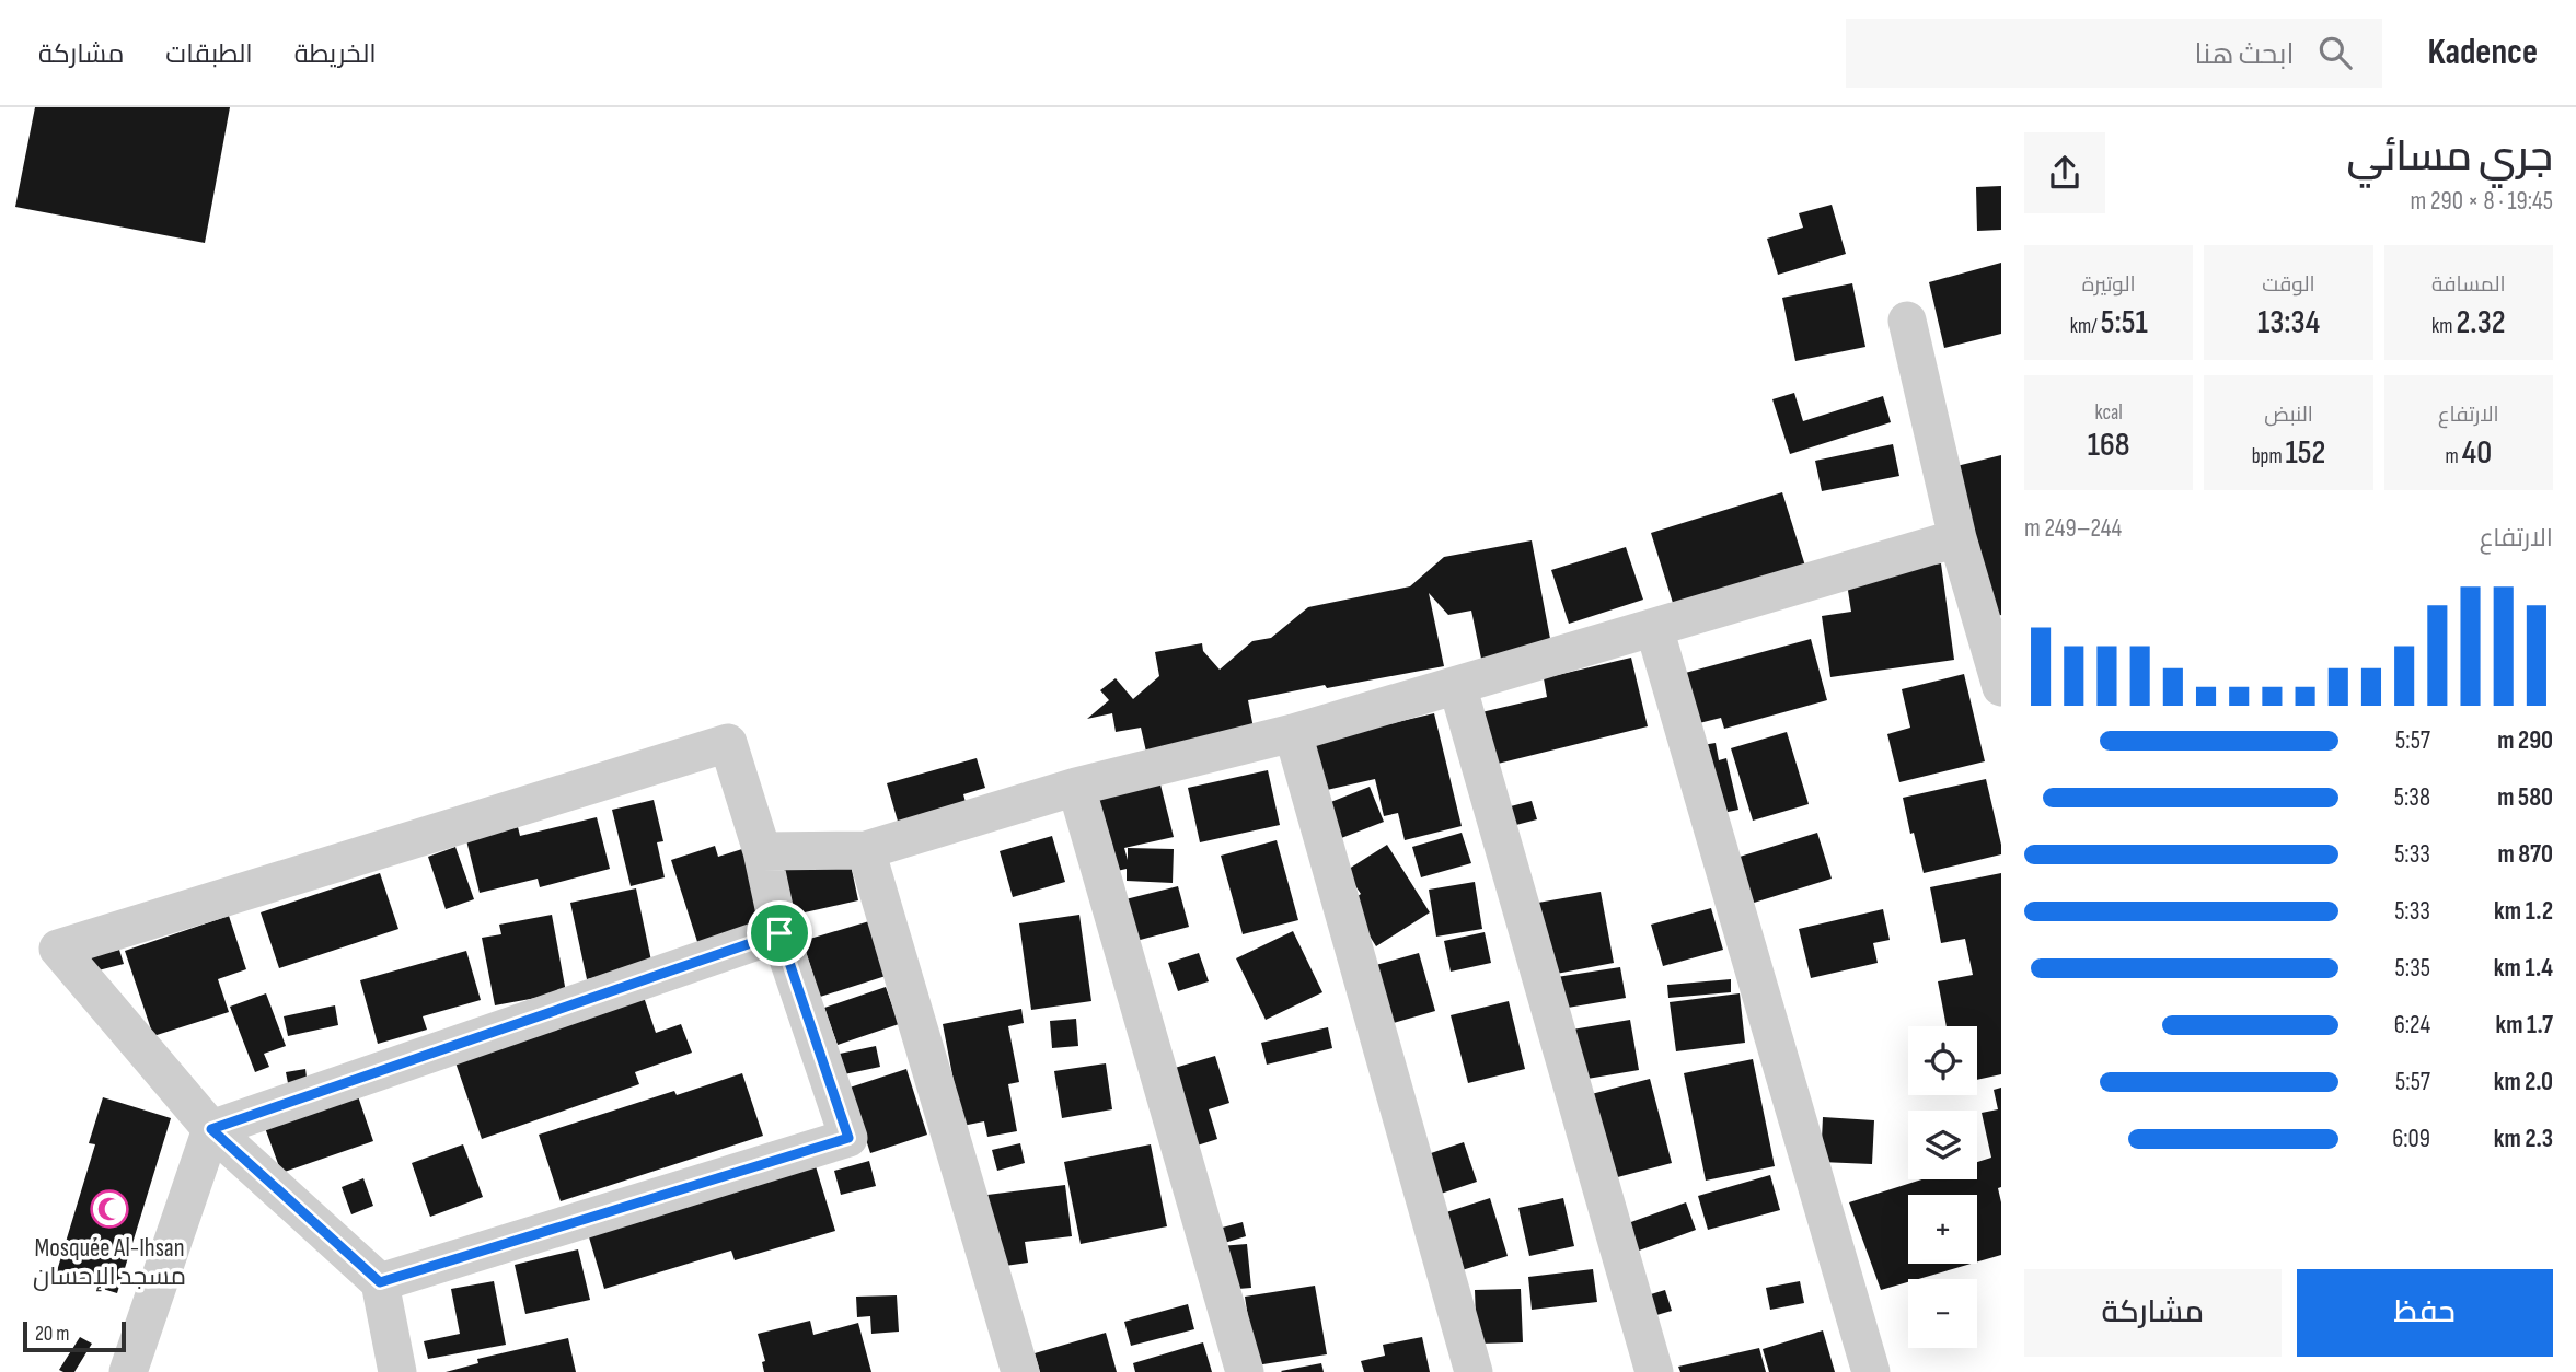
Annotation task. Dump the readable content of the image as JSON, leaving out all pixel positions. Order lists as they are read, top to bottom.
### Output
{
  "places": {
    "mosque": ["Mosquée Al-Ihsan مسجد الإحسان"]
  },
  "scale_bar": "20 m",
  "page": {
    "header": "Kadence",
    "search": "ابحث هنا",
    "nav": ["الخريطة", "الطبقات", "مشاركة"],
    "heading": ["جري مسائي", "19:45 · 8 × 290 m"],
    "stats": [
      ["المسافة", "2.32 km"],
      ["الوقت", "13:34"],
      ["الوتيرة", "5:51 /km"],
      ["الارتفاع", "40 m"],
      ["النبض", "152 bpm"],
      ["kcal", "168"]
    ],
    "chart": ["الارتفاع", "244–249 m"],
    "list": [
      {
        "name": "290 m",
        "note": "5:57"
      },
      {
        "name": "580 m",
        "note": "5:38"
      },
      {
        "name": "870 m",
        "note": "5:33"
      },
      {
        "name": "1.2 km",
        "note": "5:33"
      },
      {
        "name": "1.4 km",
        "note": "5:35"
      },
      {
        "name": "1.7 km",
        "note": "6:24"
      },
      {
        "name": "2.0 km",
        "note": "5:57"
      },
      {
        "name": "2.3 km",
        "note": "6:09"
      }
    ],
    "map_buttons": ["+", "−"],
    "buttons": ["حفظ", "مشاركة"],
    "scale": "20 m"
  }
}
